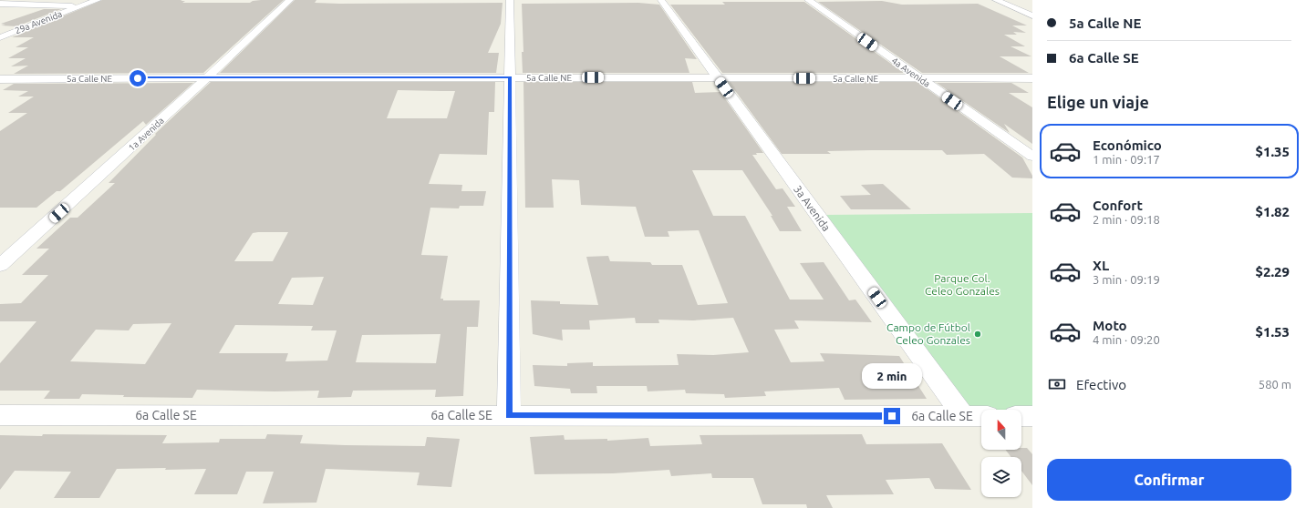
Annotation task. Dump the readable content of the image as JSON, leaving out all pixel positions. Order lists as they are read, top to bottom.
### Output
{
  "streets": {
    "street": [
      "29a Avenida",
      "4a Avenida",
      "5a Calle NE",
      "1a Avenida",
      "3a Avenida",
      "6a Calle SE"
    ]
  },
  "crossings": [
    ["4a Avenida", "5a Calle NE"],
    ["5a Calle NE", "1a Avenida"],
    ["5a Calle NE", "3a Avenida"],
    ["3a Avenida", "6a Calle SE"]
  ],
  "parks": ["Parque Col. Celeo Gonzales"],
  "places": ["Campo de Fútbol Celeo Gonzales"],
  "north": "top",
  "page": {
    "banner": ["5a Calle NE", "6a Calle SE"],
    "heading": "Elige un viaje",
    "list": [
      {
        "name": "Económico",
        "note": "1 min · 09:17",
        "value": "$1.35"
      },
      {
        "name": "Confort",
        "note": "2 min · 09:18",
        "value": "$1.82"
      },
      {
        "name": "XL",
        "note": "3 min · 09:19",
        "value": "$2.29"
      },
      {
        "name": "Moto",
        "note": "4 min · 09:20",
        "value": "$1.53"
      }
    ],
    "bubble": "2 min",
    "pay": ["Efectivo", "580 m"],
    "buttons": "Confirmar"
  }
}
